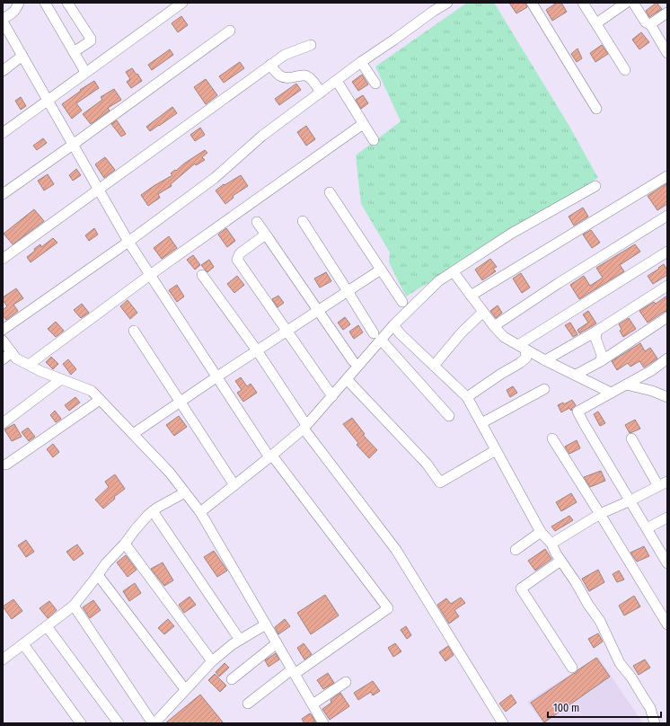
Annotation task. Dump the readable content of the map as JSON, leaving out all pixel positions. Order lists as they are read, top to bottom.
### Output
{
  "scale_bar": "100 m"
}
